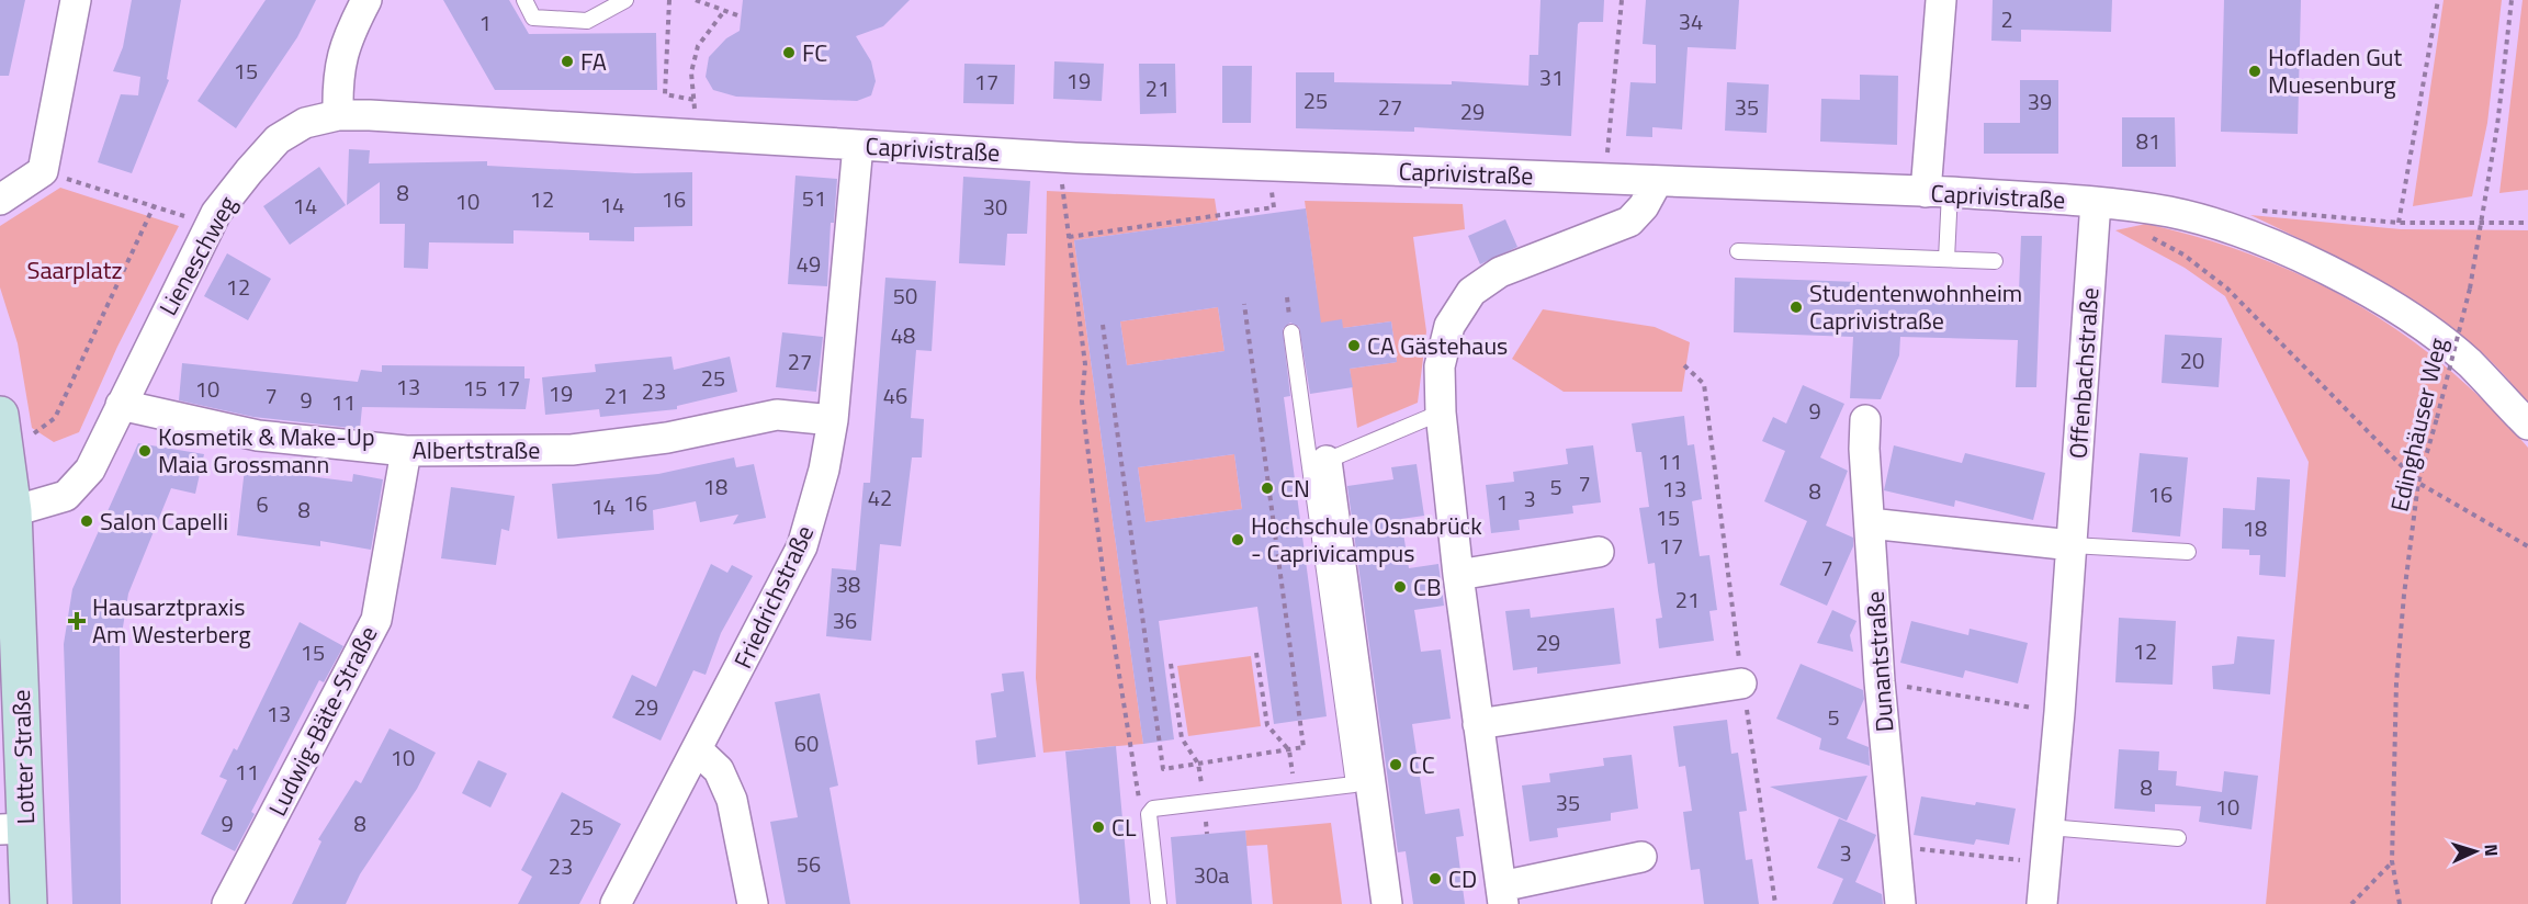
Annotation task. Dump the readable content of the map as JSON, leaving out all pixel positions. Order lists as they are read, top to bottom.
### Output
{
  "streets": {
    "street": [
      "Caprivistraße",
      "Lieneschweg",
      "Offenbachstraße",
      "Albertstraße",
      "Friedrichstraße",
      "Dunantstraße",
      "Ludwig-Bäte-Straße",
      "Lotter Straße"
    ],
    "path": ["Edinghäuser Weg"]
  },
  "crossings": [
    ["Caprivistraße", "Lieneschweg"],
    ["Caprivistraße", "Offenbachstraße"],
    ["Caprivistraße", "Friedrichstraße"],
    ["Lieneschweg", "Albertstraße"],
    ["Lieneschweg", "Lotter Straße"],
    ["Albertstraße", "Friedrichstraße"],
    ["Albertstraße", "Ludwig-Bäte-Straße"]
  ],
  "parks": ["Saarplatz"],
  "places": {
    "other": [
      "FC",
      "FA",
      "Hofladen Gut Muesenburg",
      "Studentenwohnheim Caprivistraße",
      "CA Gästehaus",
      "Kosmetik & Make-Up Maia Grossmann",
      "CN",
      "Salon Capelli",
      "Hochschule Osnabrück - Caprivicampus",
      "CB",
      "CC",
      "CL",
      "CD"
    ],
    "health": ["Hausarztpraxis Am Westerberg"]
  },
  "house_numbers": [
    "2",
    "34",
    "1",
    "15",
    "31",
    "19",
    "17",
    "21",
    "25",
    "39",
    "27",
    "35",
    "29",
    "81",
    "8",
    "51",
    "12",
    "16",
    "10",
    "14",
    "14",
    "30",
    "49",
    "12",
    "50",
    "48",
    "20",
    "27",
    "25",
    "13",
    "15",
    "17",
    "10",
    "23",
    "19",
    "7",
    "21",
    "46",
    "9",
    "11",
    "9",
    "11",
    "7",
    "18",
    "5",
    "13",
    "8",
    "16",
    "42",
    "3",
    "1",
    "16",
    "6",
    "14",
    "8",
    "15",
    "18",
    "17",
    "7",
    "38",
    "21",
    "36",
    "29",
    "12",
    "15",
    "29",
    "13",
    "5",
    "60",
    "10",
    "11",
    "8",
    "35",
    "10",
    "9",
    "8",
    "25",
    "3",
    "56",
    "23",
    "30a"
  ],
  "north": "right"
}
